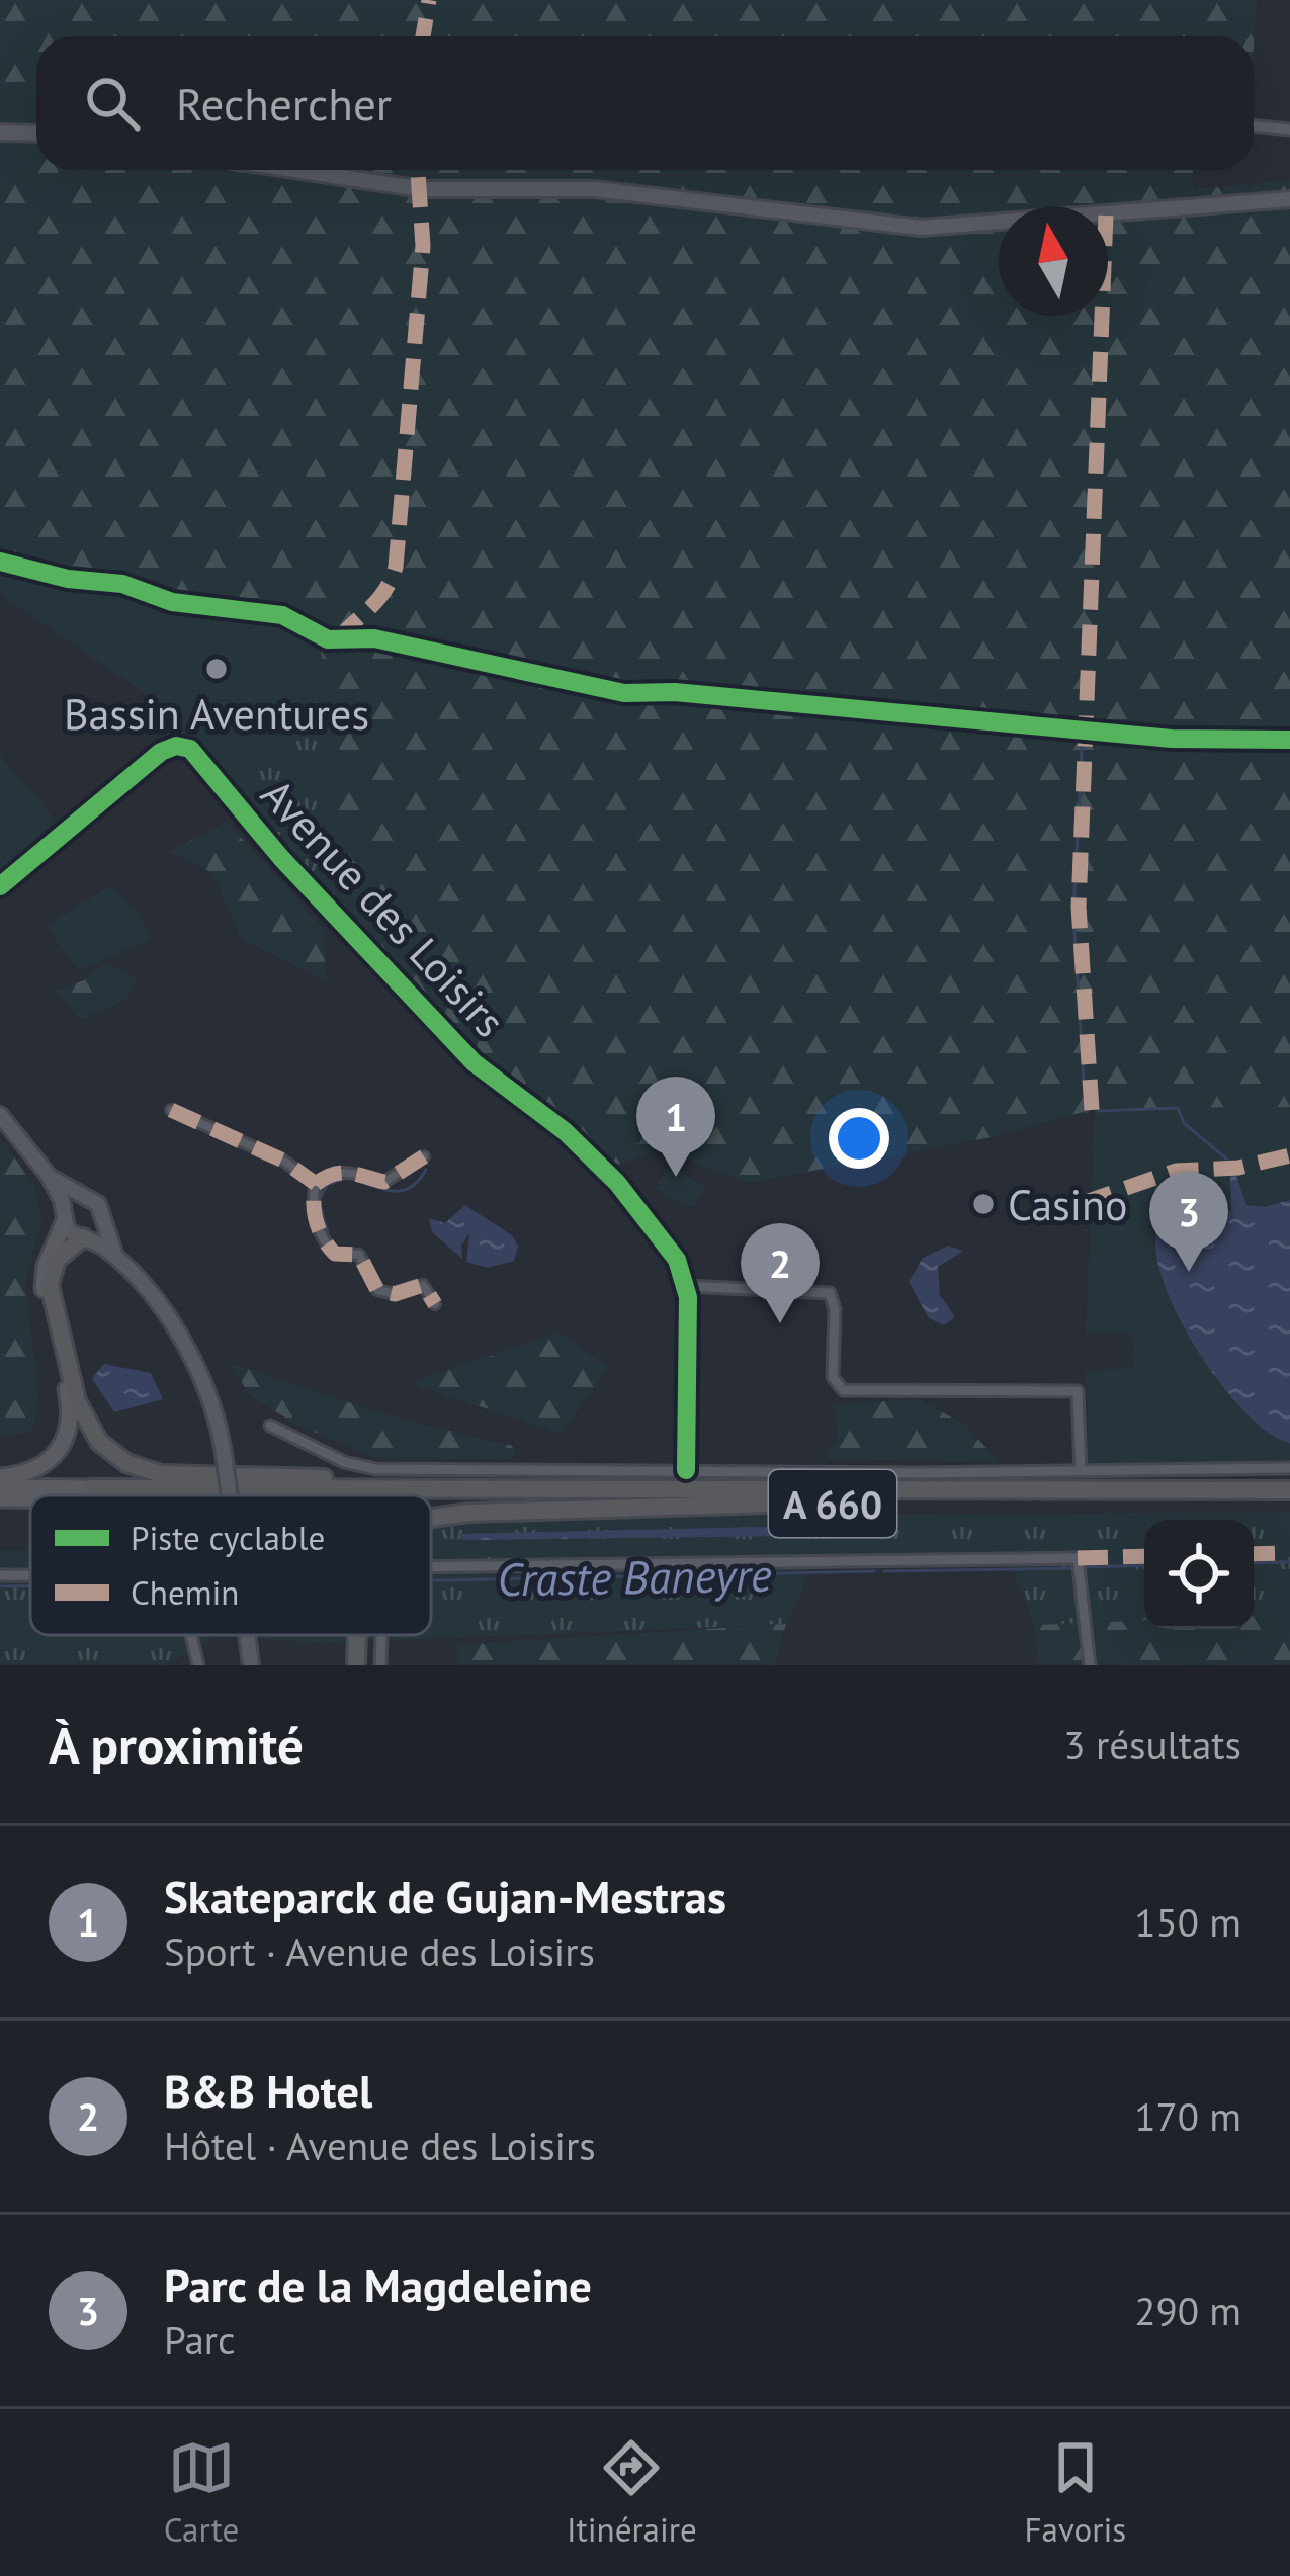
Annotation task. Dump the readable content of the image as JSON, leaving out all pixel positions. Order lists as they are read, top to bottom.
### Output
{
  "streets": {
    "highway": ["A 660"],
    "street": ["Avenue des Loisirs"]
  },
  "water": ["Craste Baneyre"],
  "places": ["Bassin Aventures", "Casino"],
  "legend": ["Piste cyclable", "Chemin"],
  "north": "top",
  "page": {
    "search": "Rechercher",
    "pins": ["1", "3", "2"],
    "heading": ["À proximité", "3 résultats"],
    "list": [
      {
        "mark": "1",
        "name": "Skateparck de Gujan-Mestras",
        "note": "Sport · Avenue des Loisirs",
        "value": "150 m"
      },
      {
        "mark": "2",
        "name": "B&B Hotel",
        "note": "Hôtel · Avenue des Loisirs",
        "value": "170 m"
      },
      {
        "mark": "3",
        "name": "Parc de la Magdeleine",
        "note": "Parc",
        "value": "290 m"
      }
    ],
    "nav": ["Carte", "Itinéraire", "Favoris"]
  }
}
